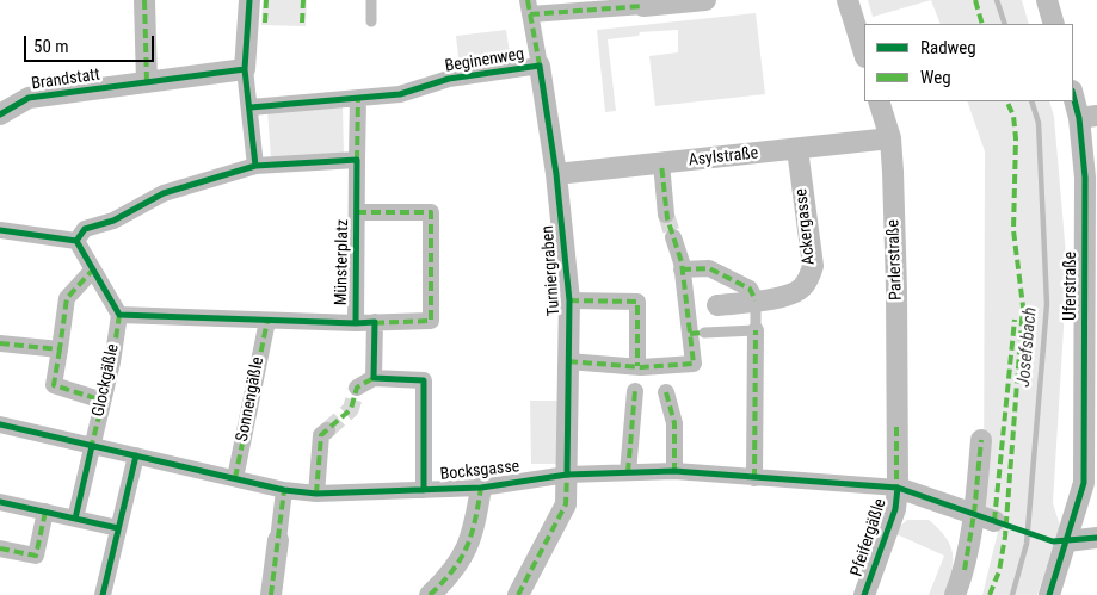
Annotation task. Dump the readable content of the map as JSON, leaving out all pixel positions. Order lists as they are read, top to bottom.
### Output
{
  "streets": {
    "street": [
      "Beginenweg",
      "Brandstatt",
      "Asylstraße",
      "Ackergasse",
      "Parlerstraße",
      "Münsterplatz",
      "Turniergraben",
      "Uferstraße",
      "Glockgäßle",
      "Sonnengäßle",
      "Bocksgasse",
      "Pfeifergäßle"
    ]
  },
  "crossings": [
    ["Beginenweg", "Münsterplatz"],
    ["Beginenweg", "Turniergraben"],
    ["Asylstraße", "Ackergasse"],
    ["Asylstraße", "Parlerstraße"],
    ["Asylstraße", "Turniergraben"],
    ["Parlerstraße", "Bocksgasse"],
    ["Parlerstraße", "Pfeifergäßle"],
    ["Münsterplatz", "Glockgäßle"],
    ["Münsterplatz", "Sonnengäßle"],
    ["Turniergraben", "Bocksgasse"],
    ["Glockgäßle", "Bocksgasse"],
    ["Sonnengäßle", "Bocksgasse"],
    ["Bocksgasse", "Pfeifergäßle"]
  ],
  "water": ["Josefsbach"],
  "legend": ["Radweg", "Weg"],
  "scale_bar": "50 m"
}
